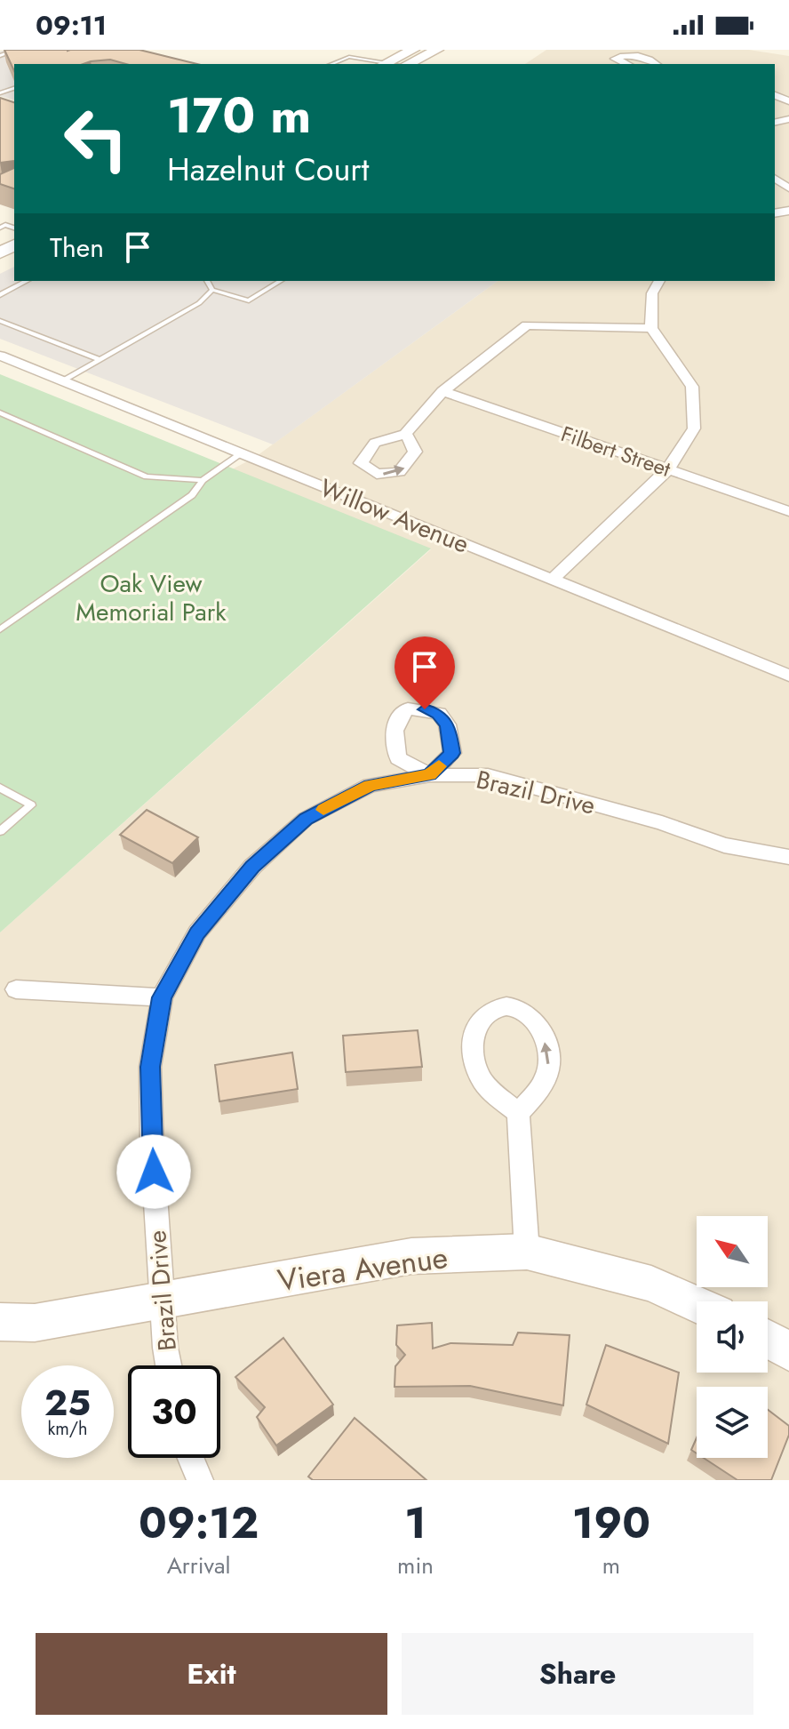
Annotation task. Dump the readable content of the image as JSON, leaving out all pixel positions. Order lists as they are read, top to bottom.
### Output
{
  "streets": {
    "street": [
      "Filbert Street",
      "Willow Avenue",
      "Brazil Drive",
      "Viera Avenue"
    ]
  },
  "crossings": [
    ["Brazil Drive", "Viera Avenue"]
  ],
  "parks": ["Oak View Memorial Park"],
  "north": "top left",
  "page": {
    "status": "09:11",
    "turn": ["170 m", "Hazelnut Court"],
    "then": "Then",
    "speed": "25 km/h",
    "limit": "30",
    "eta": [
      "09:12",
      "Arrival",
      "1",
      "min",
      "190",
      "m"
    ],
    "buttons": ["Exit", "Share"]
  }
}
